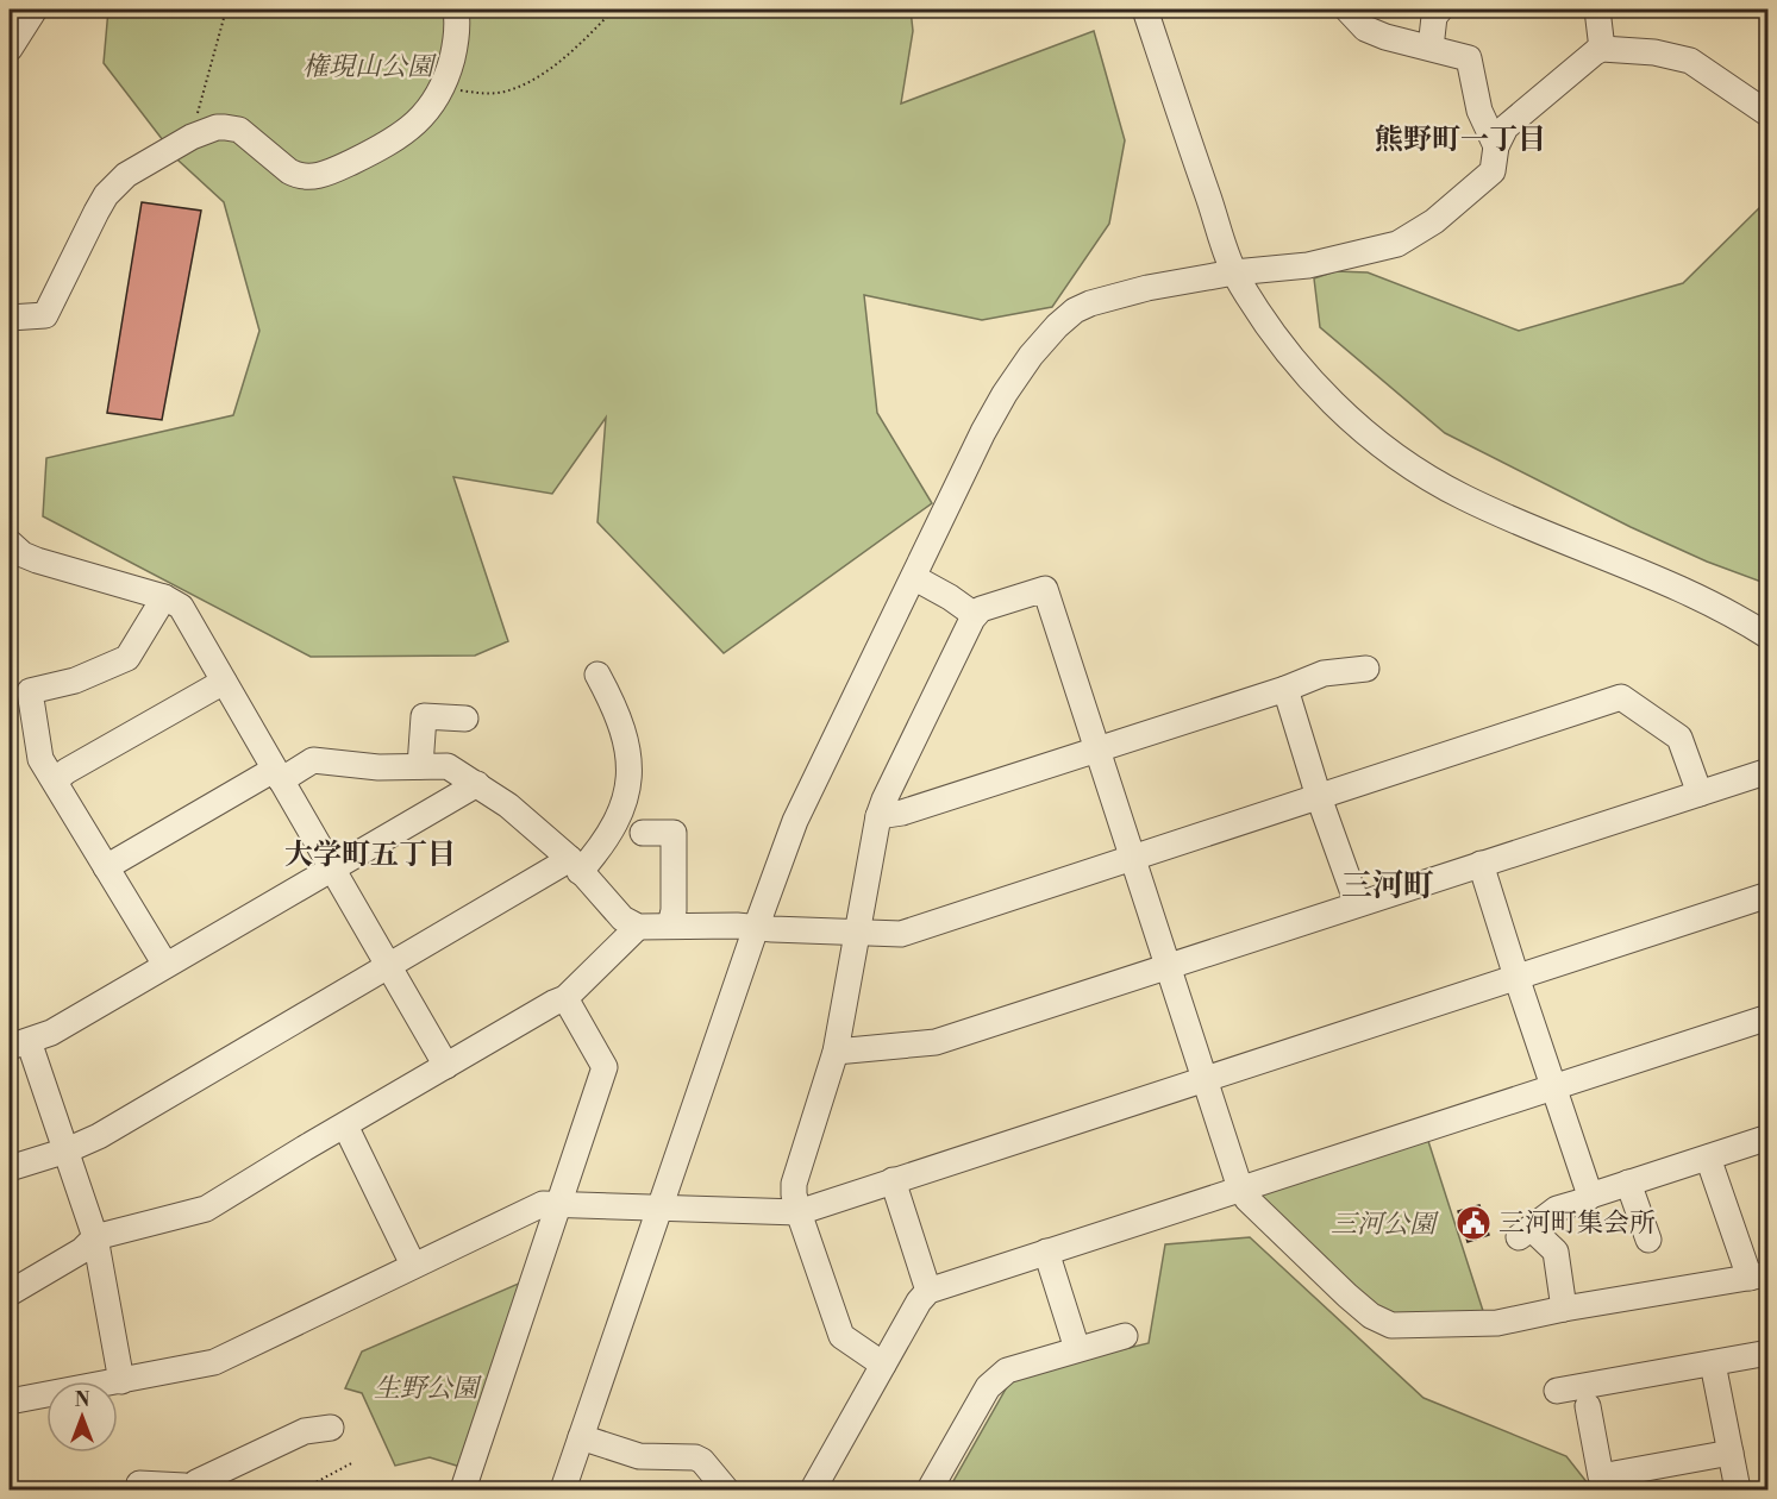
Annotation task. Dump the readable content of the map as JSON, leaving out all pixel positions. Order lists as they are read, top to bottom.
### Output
{
  "districts": ["熊野町一丁目", "大学町五丁目", "三河町"],
  "parks": ["権現山公園", "三河公園", "生野公園"],
  "places": {
    "public building": ["三河町集会所"]
  },
  "north": "top"
}
